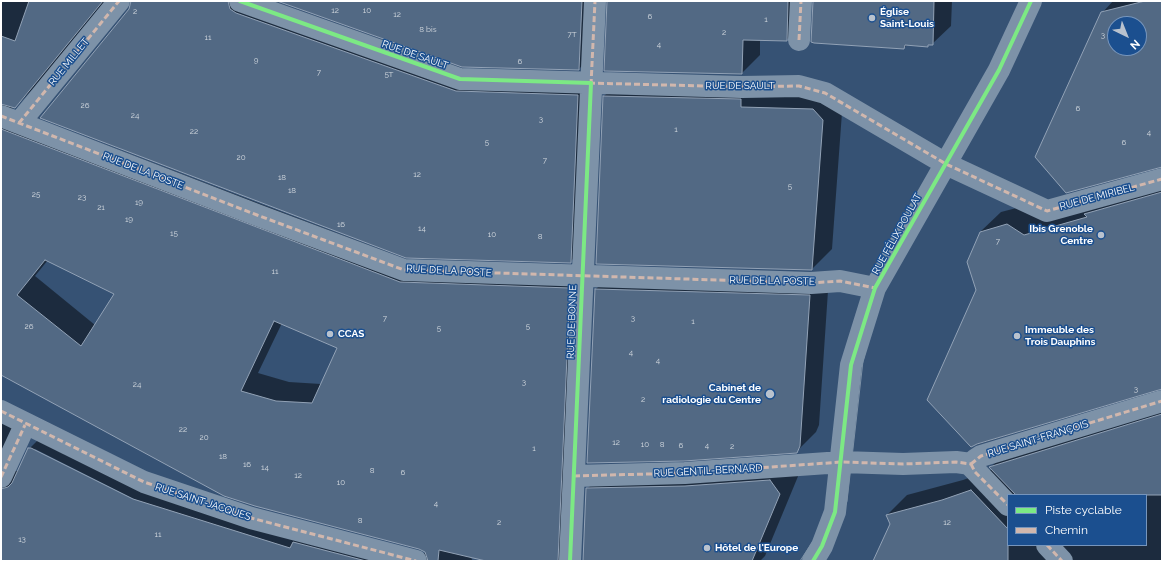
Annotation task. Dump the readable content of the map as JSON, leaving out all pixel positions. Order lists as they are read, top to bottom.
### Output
{
  "streets": {
    "street": [
      "RUE DE SAULT",
      "RUE MILLET",
      "RUE DE LA POSTE",
      "RUE DE MIRIBEL",
      "RUE FÉLIX POULAT",
      "RUE DE BONNE",
      "RUE SAINT-FRANÇOIS",
      "RUE GENTIL-BERNARD",
      "RUE SAINT-JACQUES"
    ]
  },
  "crossings": [
    ["RUE DE SAULT", "RUE DE MIRIBEL"],
    ["RUE DE SAULT", "RUE FÉLIX POULAT"],
    ["RUE DE SAULT", "RUE DE BONNE"],
    ["RUE MILLET", "RUE DE LA POSTE"],
    ["RUE DE LA POSTE", "RUE FÉLIX POULAT"],
    ["RUE DE LA POSTE", "RUE DE BONNE"],
    ["RUE DE MIRIBEL", "RUE FÉLIX POULAT"],
    ["RUE FÉLIX POULAT", "RUE GENTIL-BERNARD"],
    ["RUE DE BONNE", "RUE GENTIL-BERNARD"]
  ],
  "places": [
    "Église Saint-Louis",
    "Ibis Grenoble Centre",
    "CCAS",
    "Immeuble des Trois Dauphins",
    "Cabinet de radiologie du Centre",
    "Hôtel de l'Europe"
  ],
  "house_numbers": [
    "12",
    "10",
    "2",
    "12",
    "6",
    "1",
    "8 bis",
    "2",
    "7T",
    "3",
    "11",
    "4",
    "9",
    "6",
    "7",
    "5T",
    "26",
    "6",
    "24",
    "3",
    "1",
    "22",
    "4",
    "5",
    "6",
    "20",
    "7",
    "12",
    "18",
    "5",
    "18",
    "25",
    "23",
    "19",
    "21",
    "19",
    "16",
    "14",
    "15",
    "10",
    "8",
    "7",
    "11",
    "7",
    "3",
    "1",
    "26",
    "5",
    "5",
    "4",
    "4",
    "3",
    "24",
    "3",
    "2",
    "22",
    "20",
    "12",
    "10",
    "8",
    "6",
    "4",
    "2",
    "1",
    "18",
    "16",
    "14",
    "8",
    "6",
    "12",
    "10",
    "4",
    "8",
    "2",
    "12",
    "11",
    "13"
  ],
  "legend": ["Piste cyclable", "Chemin"],
  "north": "bottom right"
}
